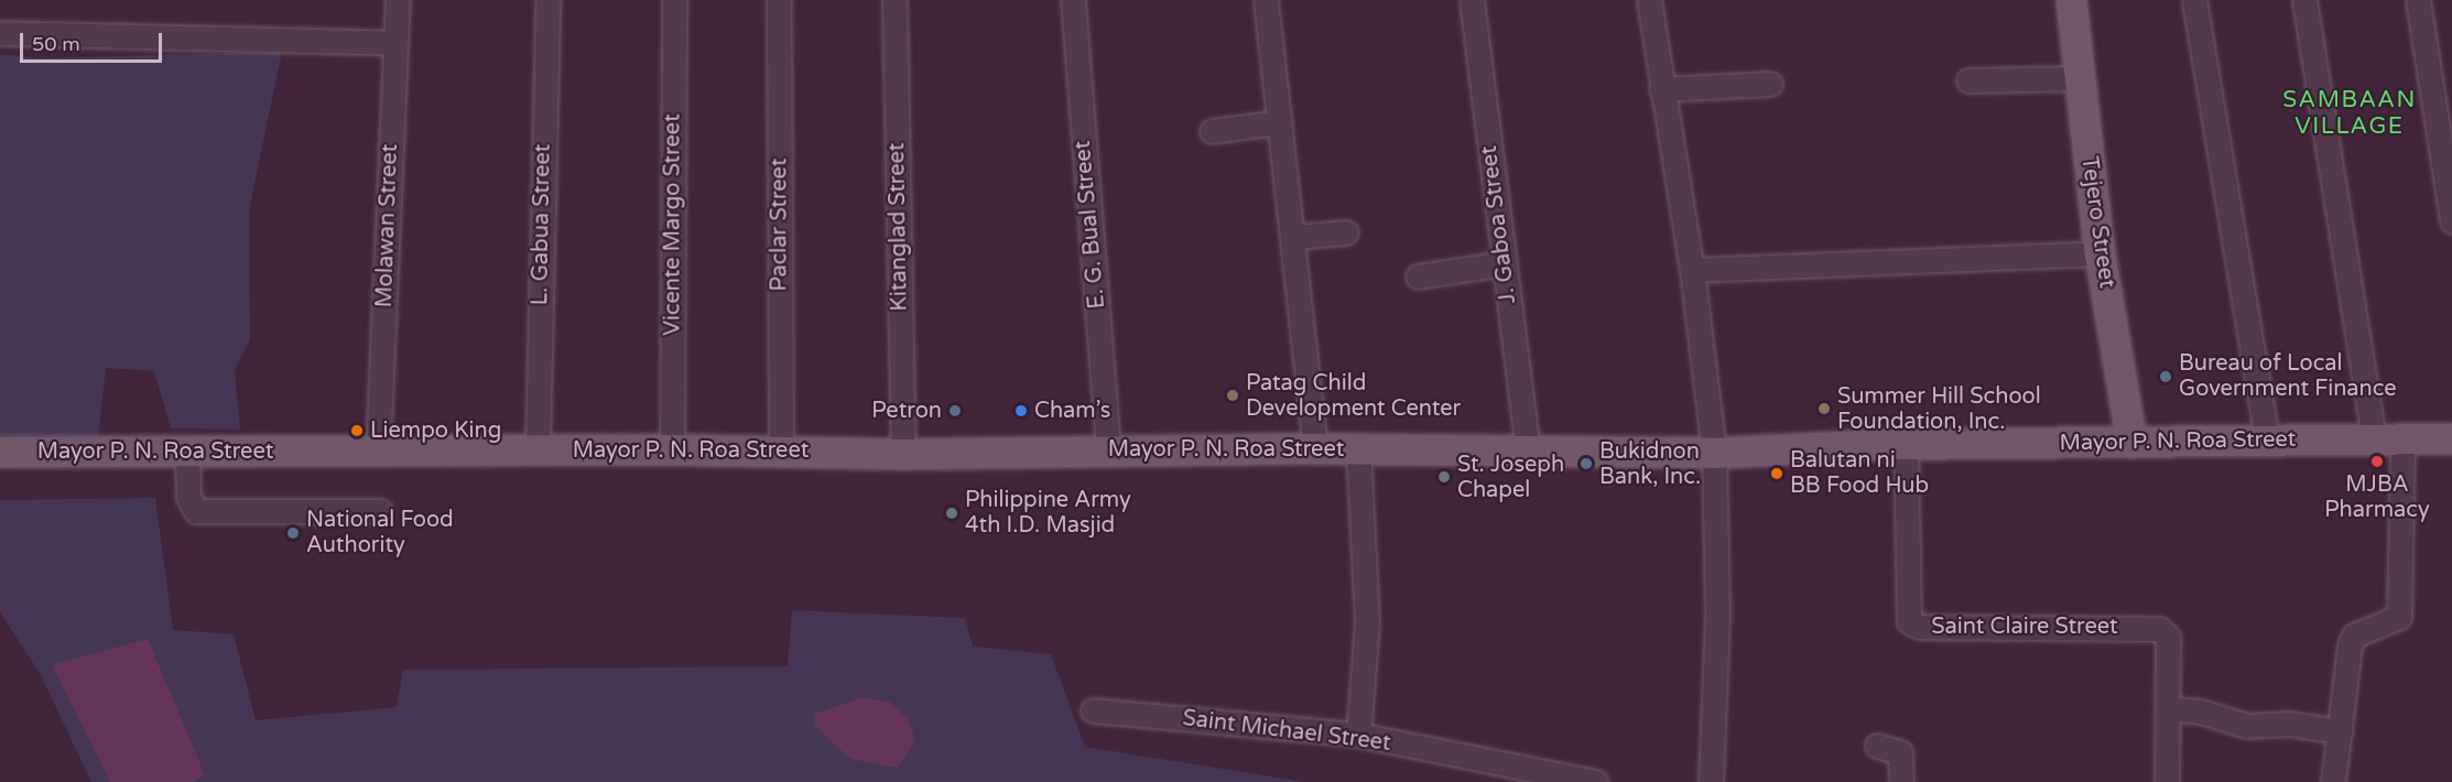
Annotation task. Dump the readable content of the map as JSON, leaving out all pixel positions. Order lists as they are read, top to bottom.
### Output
{
  "streets": {
    "main road": ["Tejero Street", "Mayor P. N. Roa Street"],
    "street": [
      "L. Gabua Street",
      "Vicente Margo Street",
      "Paclar Street",
      "E. G. Bual Street",
      "J. Gaboa Street",
      "Molawan Street",
      "Kitanglad Street",
      "Saint Claire Street",
      "Saint Michael Street"
    ]
  },
  "crossings": [
    ["Tejero Street", "Mayor P. N. Roa Street"],
    ["L. Gabua Street", "Mayor P. N. Roa Street"],
    ["Vicente Margo Street", "Mayor P. N. Roa Street"],
    ["Paclar Street", "Mayor P. N. Roa Street"],
    ["E. G. Bual Street", "Mayor P. N. Roa Street"],
    ["J. Gaboa Street", "Mayor P. N. Roa Street"],
    ["Molawan Street", "Mayor P. N. Roa Street"],
    ["Kitanglad Street", "Mayor P. N. Roa Street"],
    ["Mayor P. N. Roa Street", "Saint Claire Street"]
  ],
  "districts": ["SAMBAAN VILLAGE"],
  "places": [
    "Bureau of Local Government Finance",
    "Patag Child Development Center",
    "Summer Hill School Foundation, Inc.",
    "Petron",
    "Cham’s",
    "Liempo King",
    "MJBA Pharmacy",
    "Bukidnon Bank, Inc.",
    "Balutan ni BB Food Hub",
    "St. Joseph Chapel",
    "Philippine Army 4th I.D. Masjid",
    "National Food Authority"
  ],
  "scale_bar": "50 m"
}
